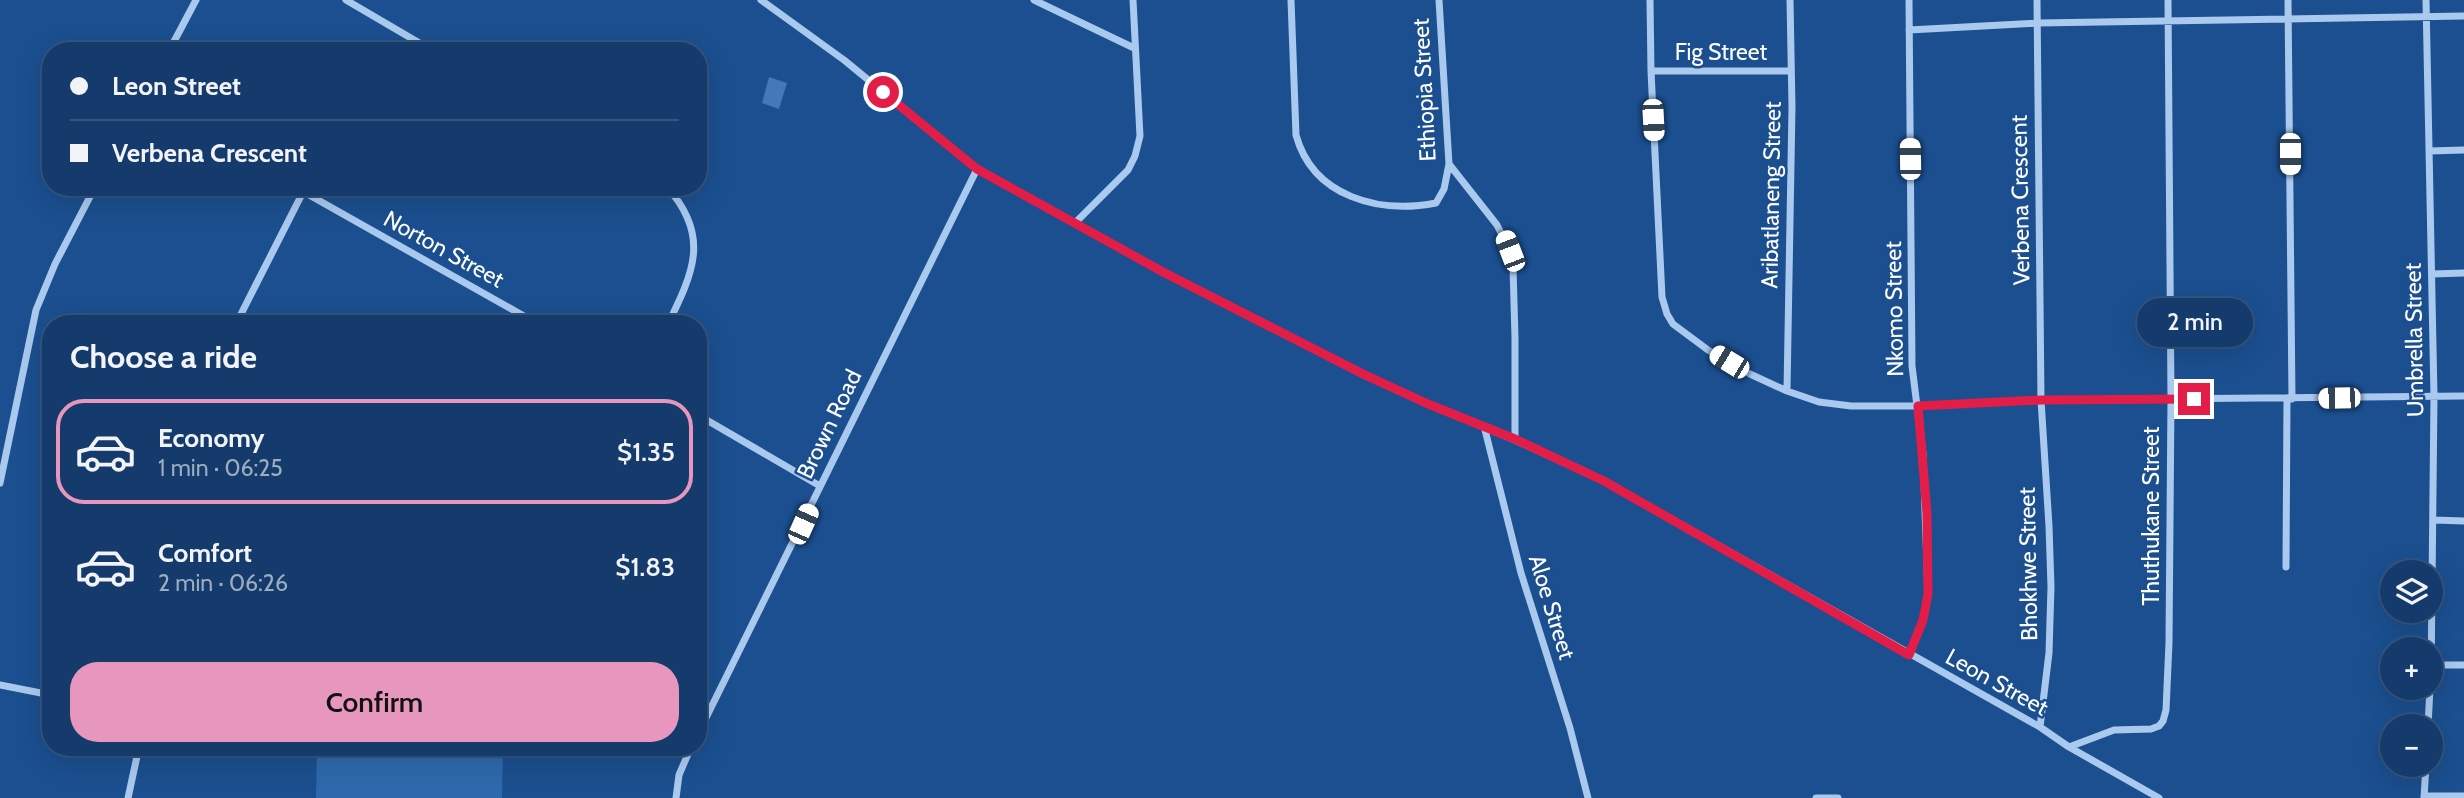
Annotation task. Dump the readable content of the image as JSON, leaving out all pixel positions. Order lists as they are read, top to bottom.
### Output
{
  "streets": {
    "street": [
      "Fig Street",
      "Ethiopia Street",
      "Aribatlaneng Street",
      "Verbena Crescent",
      "Norton Street",
      "Nkomo Street",
      "Umbrella Street",
      "Brown Road",
      "Thuthukane Street",
      "Bhokhwe Street",
      "Aloe Street",
      "Leon Street"
    ]
  },
  "crossings": [
    ["Fig Street", "Aribatlaneng Street"],
    ["Verbena Crescent", "Bhokhwe Street"],
    ["Nkomo Street", "Leon Street"],
    ["Brown Road", "Leon Street"],
    ["Thuthukane Street", "Leon Street"],
    ["Bhokhwe Street", "Leon Street"],
    ["Aloe Street", "Leon Street"]
  ],
  "page": {
    "banner": ["Leon Street", "Verbena Crescent"],
    "bubble": "2 min",
    "heading": "Choose a ride",
    "list": [
      {
        "name": "Economy",
        "note": "1 min · 06:25",
        "value": "$1.35"
      },
      {
        "name": "Comfort",
        "note": "2 min · 06:26",
        "value": "$1.83"
      }
    ],
    "map_buttons": ["+", "−"],
    "buttons": "Confirm"
  }
}
